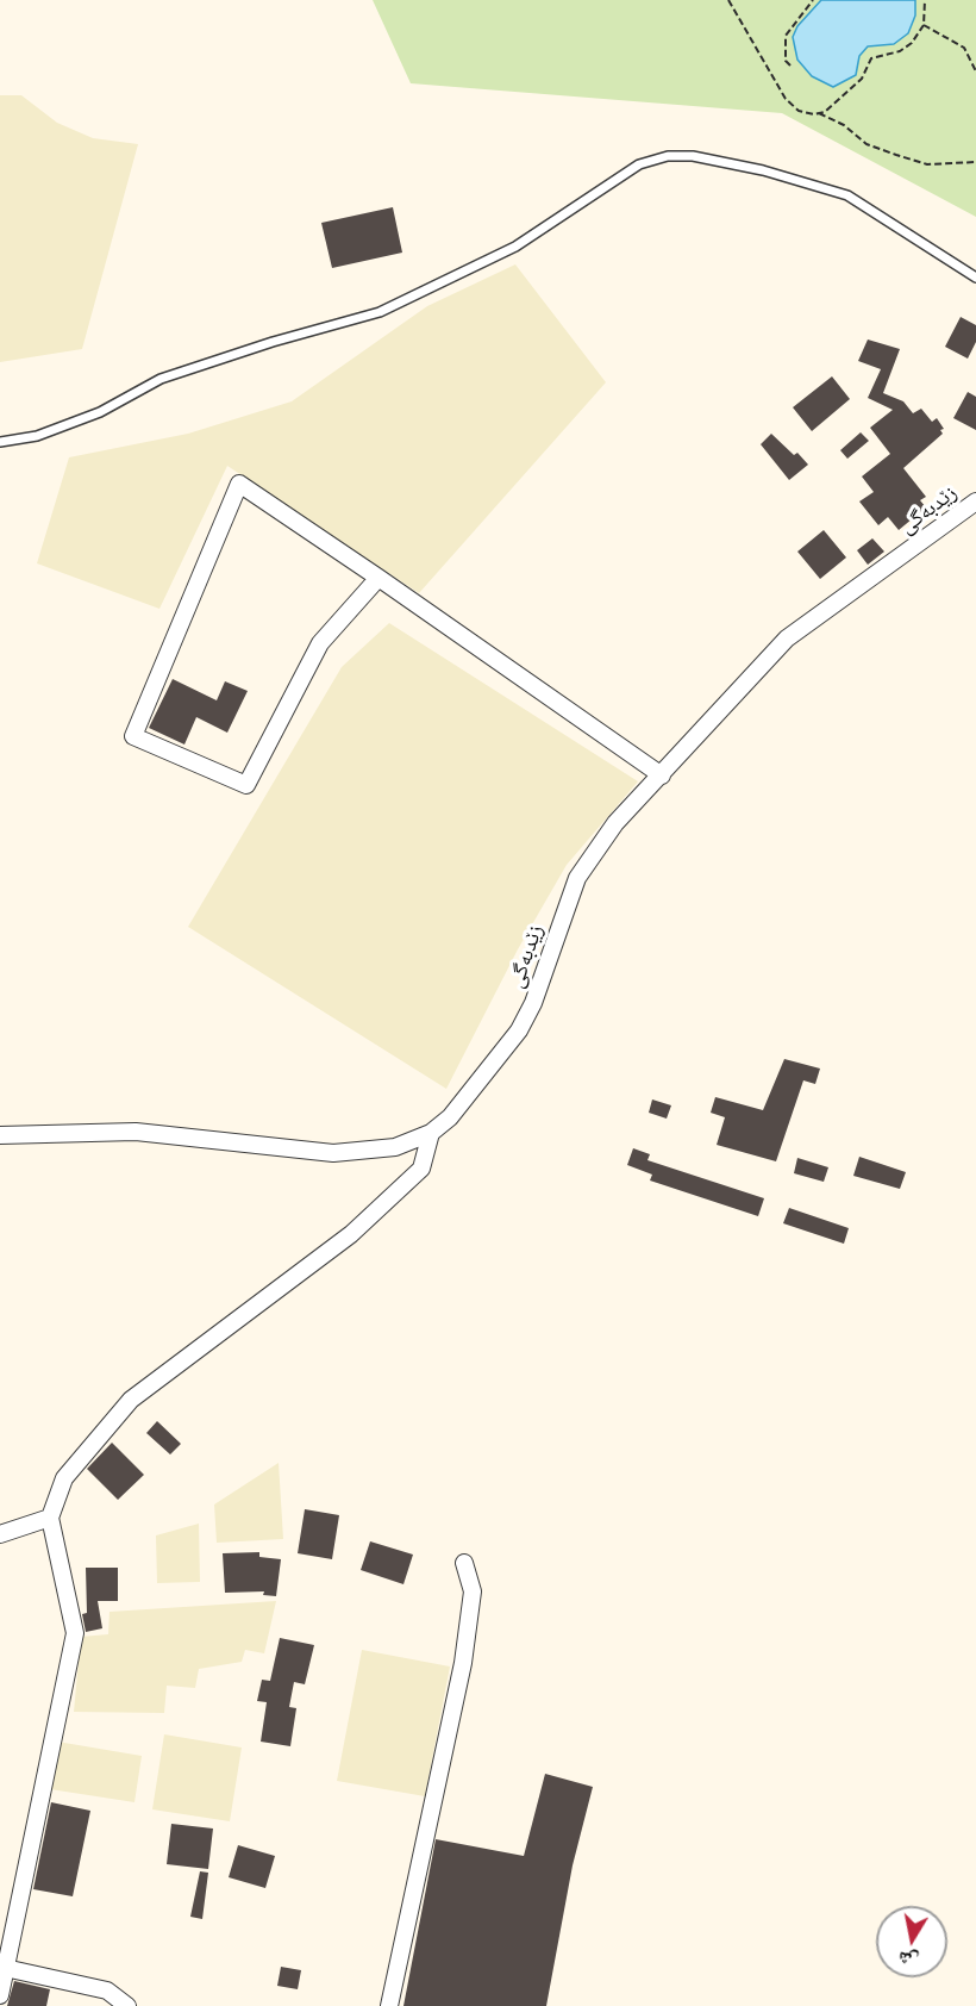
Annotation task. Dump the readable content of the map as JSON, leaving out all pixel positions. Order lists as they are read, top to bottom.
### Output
{
  "streets": {
    "street": ["زێدبەگی"]
  },
  "north": "bottom"
}
